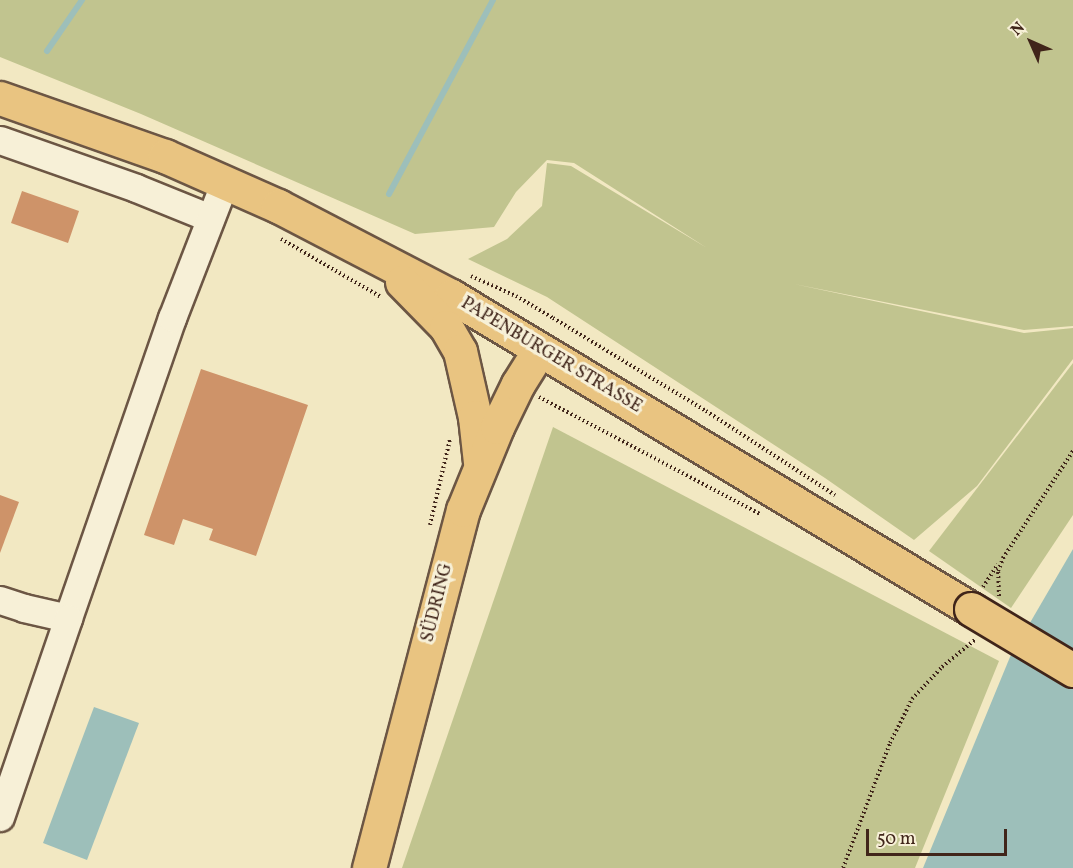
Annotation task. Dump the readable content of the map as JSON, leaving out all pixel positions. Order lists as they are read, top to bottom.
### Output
{
  "streets": {
    "main road": ["PAPENBURGER STRASSE", "SÜDRING"]
  },
  "crossings": [
    ["PAPENBURGER STRASSE", "SÜDRING"]
  ],
  "scale_bar": "50 m",
  "north": "top left"
}
